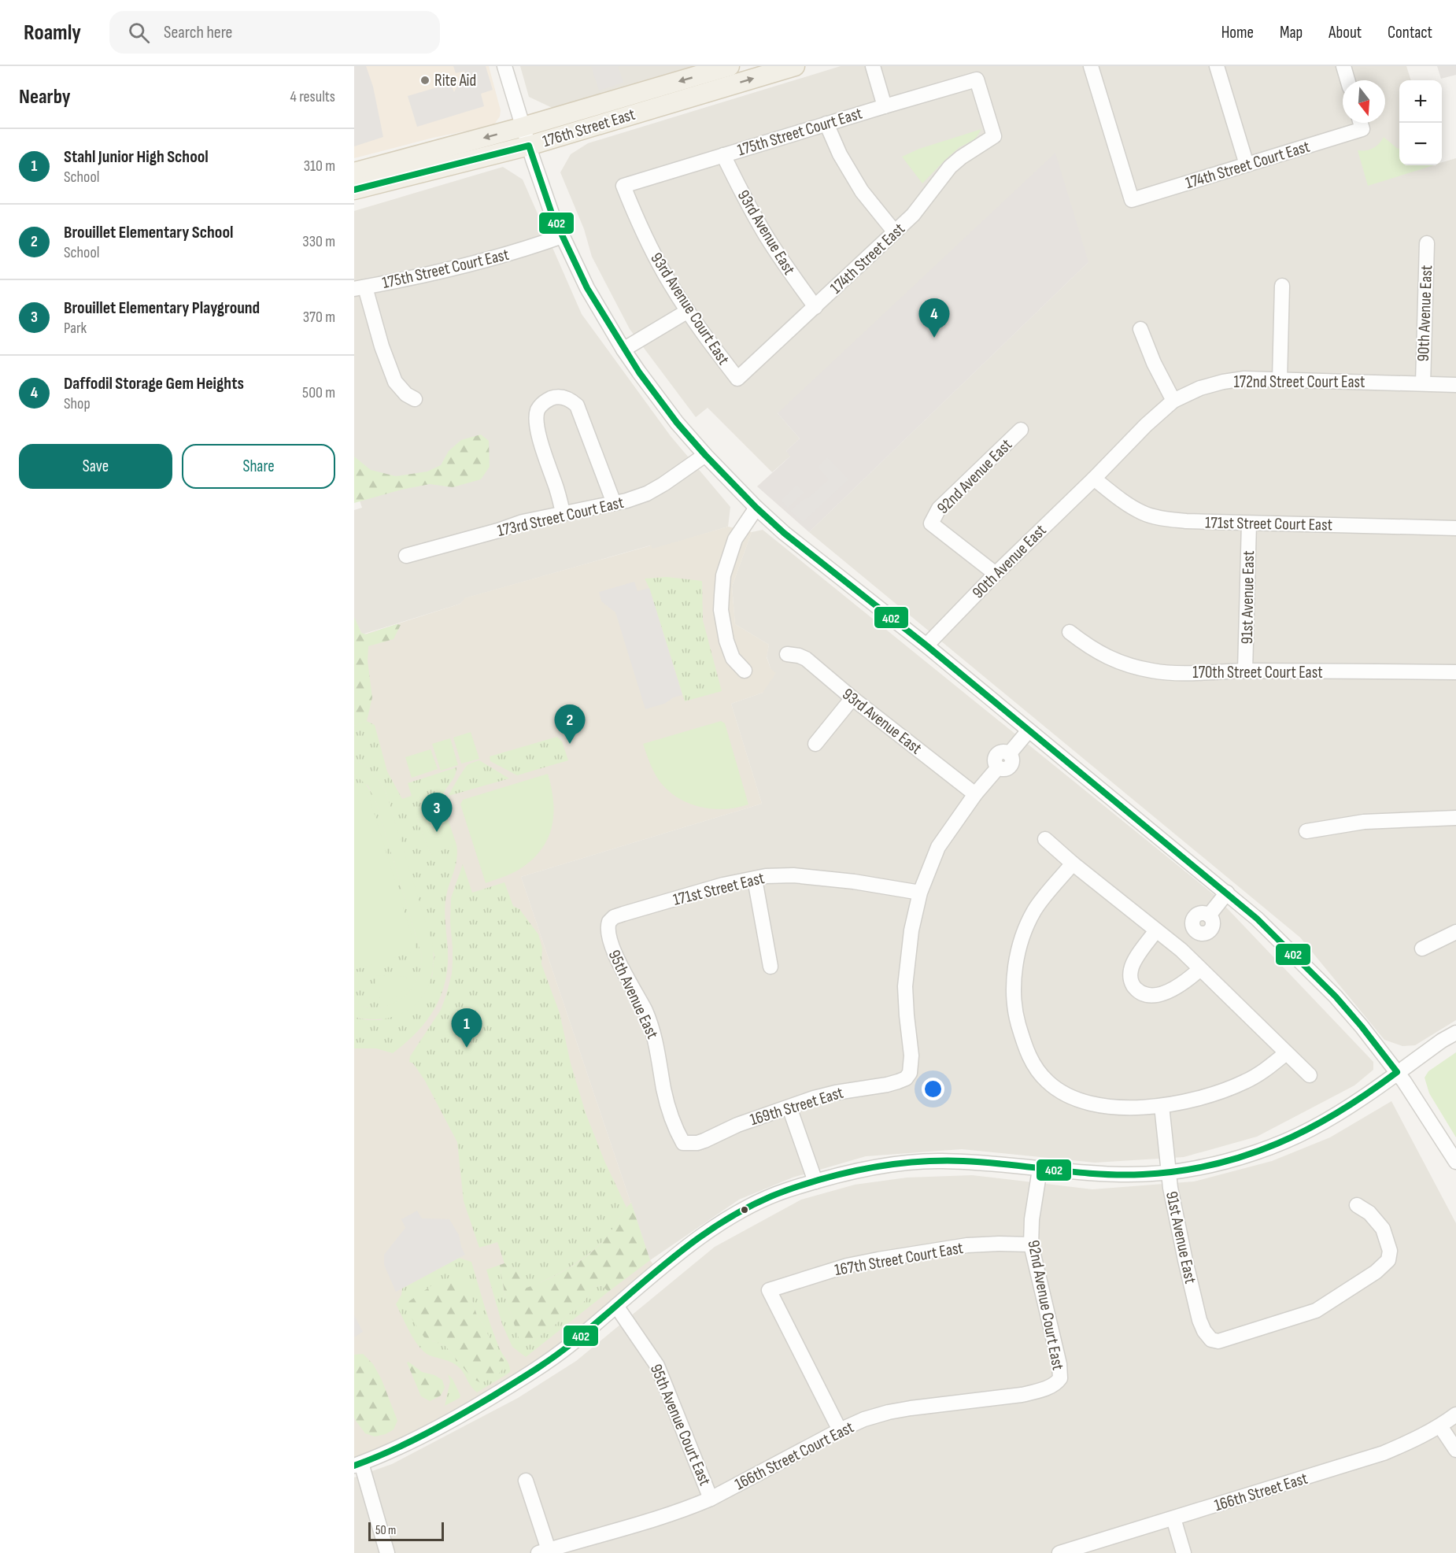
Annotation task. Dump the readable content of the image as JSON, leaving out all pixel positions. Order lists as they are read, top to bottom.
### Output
{
  "streets": {
    "main road": ["176th Street East"],
    "street": [
      "175th Street Court East",
      "174th Street Court East",
      "93rd Avenue East",
      "174th Street East",
      "93rd Avenue Court East",
      "90th Avenue East",
      "172nd Street Court East",
      "92nd Avenue East",
      "173rd Street Court East",
      "171st Street Court East",
      "91st Avenue East",
      "170th Street Court East",
      "171st Street East",
      "95th Avenue East",
      "169th Street East",
      "167th Street Court East",
      "92nd Avenue Court East",
      "95th Avenue Court East",
      "166th Street Court East",
      "166th Street East"
    ]
  },
  "crossings": [
    ["175th Street Court East", "93rd Avenue East"],
    ["175th Street Court East", "174th Street East"],
    ["175th Street Court East", "93rd Avenue Court East"],
    ["93rd Avenue East", "174th Street East"],
    ["174th Street East", "93rd Avenue Court East"],
    ["90th Avenue East", "172nd Street Court East"],
    ["90th Avenue East", "92nd Avenue East"],
    ["90th Avenue East", "171st Street Court East"],
    ["172nd Street Court East", "171st Street Court East"],
    ["171st Street Court East", "91st Avenue East"],
    ["91st Avenue East", "170th Street Court East"],
    ["171st Street East", "95th Avenue East"],
    ["171st Street East", "169th Street East"],
    ["95th Avenue East", "169th Street East"],
    ["167th Street Court East", "92nd Avenue Court East"],
    ["167th Street Court East", "166th Street Court East"],
    ["92nd Avenue Court East", "166th Street Court East"],
    ["95th Avenue Court East", "166th Street Court East"]
  ],
  "places": ["Rite Aid"],
  "lines": ["transit line 402"],
  "scale_bar": "50 m",
  "north": "bottom",
  "page": {
    "header": "Roamly",
    "search": "Search here",
    "nav": [
      "Home",
      "Map",
      "About",
      "Contact"
    ],
    "heading": ["Nearby", "4 results"],
    "map_buttons": ["+", "−"],
    "list": [
      {
        "mark": "1",
        "name": "Stahl Junior High School",
        "note": "School",
        "value": "310 m"
      },
      {
        "mark": "2",
        "name": "Brouillet Elementary School",
        "note": "School",
        "value": "330 m"
      },
      {
        "mark": "3",
        "name": "Brouillet Elementary Playground",
        "note": "Park",
        "value": "370 m"
      },
      {
        "mark": "4",
        "name": "Daffodil Storage Gem Heights",
        "note": "Shop",
        "value": "500 m"
      }
    ],
    "pins": [
      "4",
      "2",
      "3",
      "1"
    ],
    "buttons": ["Save", "Share"],
    "scale": "50 m"
  }
}
